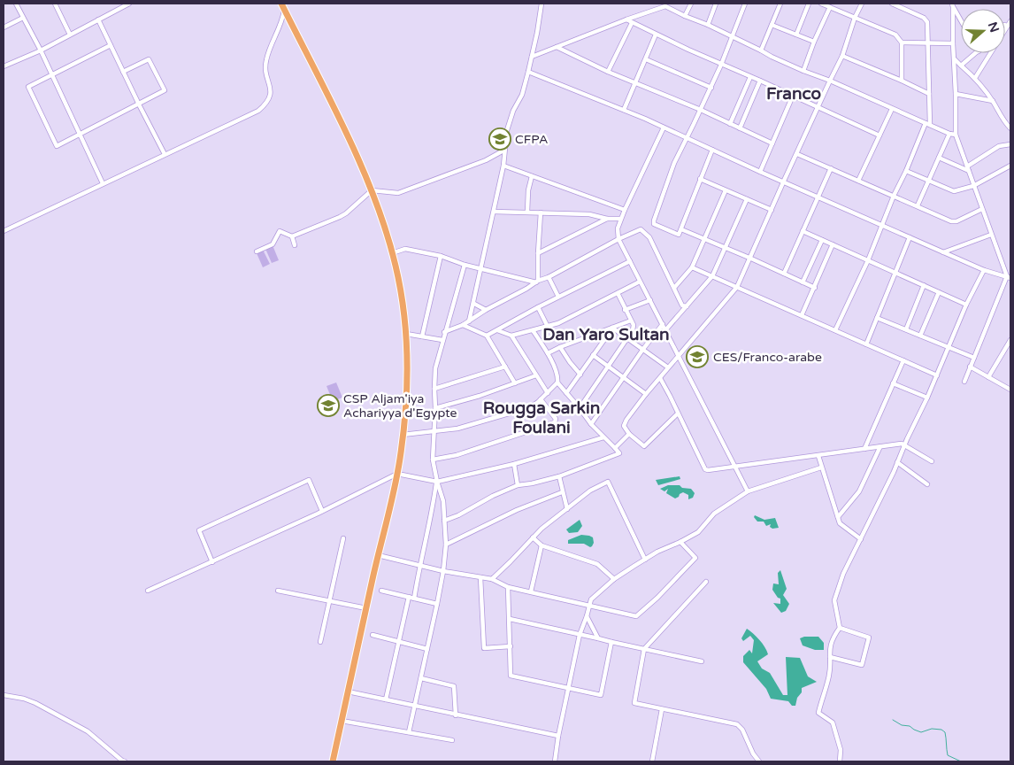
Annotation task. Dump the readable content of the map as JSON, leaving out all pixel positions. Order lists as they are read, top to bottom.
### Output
{
  "districts": ["Franco", "Dan Yaro Sultan", "Rougga Sarkin Foulani"],
  "places": {
    "school or university": ["CFPA", "CES/Franco-arabe", "CSP Aljam'iya Achariyya d'Egypte"]
  },
  "north": "right"
}
